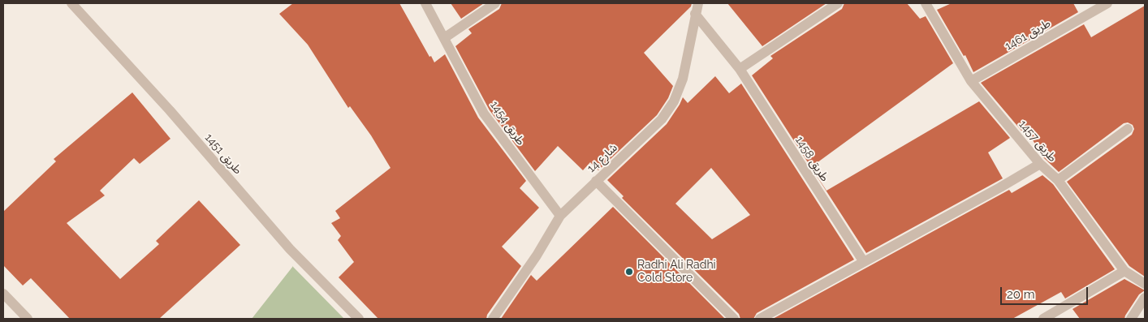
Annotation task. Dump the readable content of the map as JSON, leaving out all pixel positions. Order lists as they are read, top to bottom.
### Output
{
  "streets": {
    "street": [
      "طريق 1461",
      "طريق 1454",
      "طريق 1457",
      "طريق 1451",
      "شارع 14",
      "طريق 1458"
    ]
  },
  "crossings": [
    ["طريق 1461", "طريق 1457"],
    ["طريق 1454", "شارع 14"],
    ["شارع 14", "طريق 1458"]
  ],
  "places": ["Radhi Ali Radhi Cold Store"],
  "scale_bar": "20 m"
}
